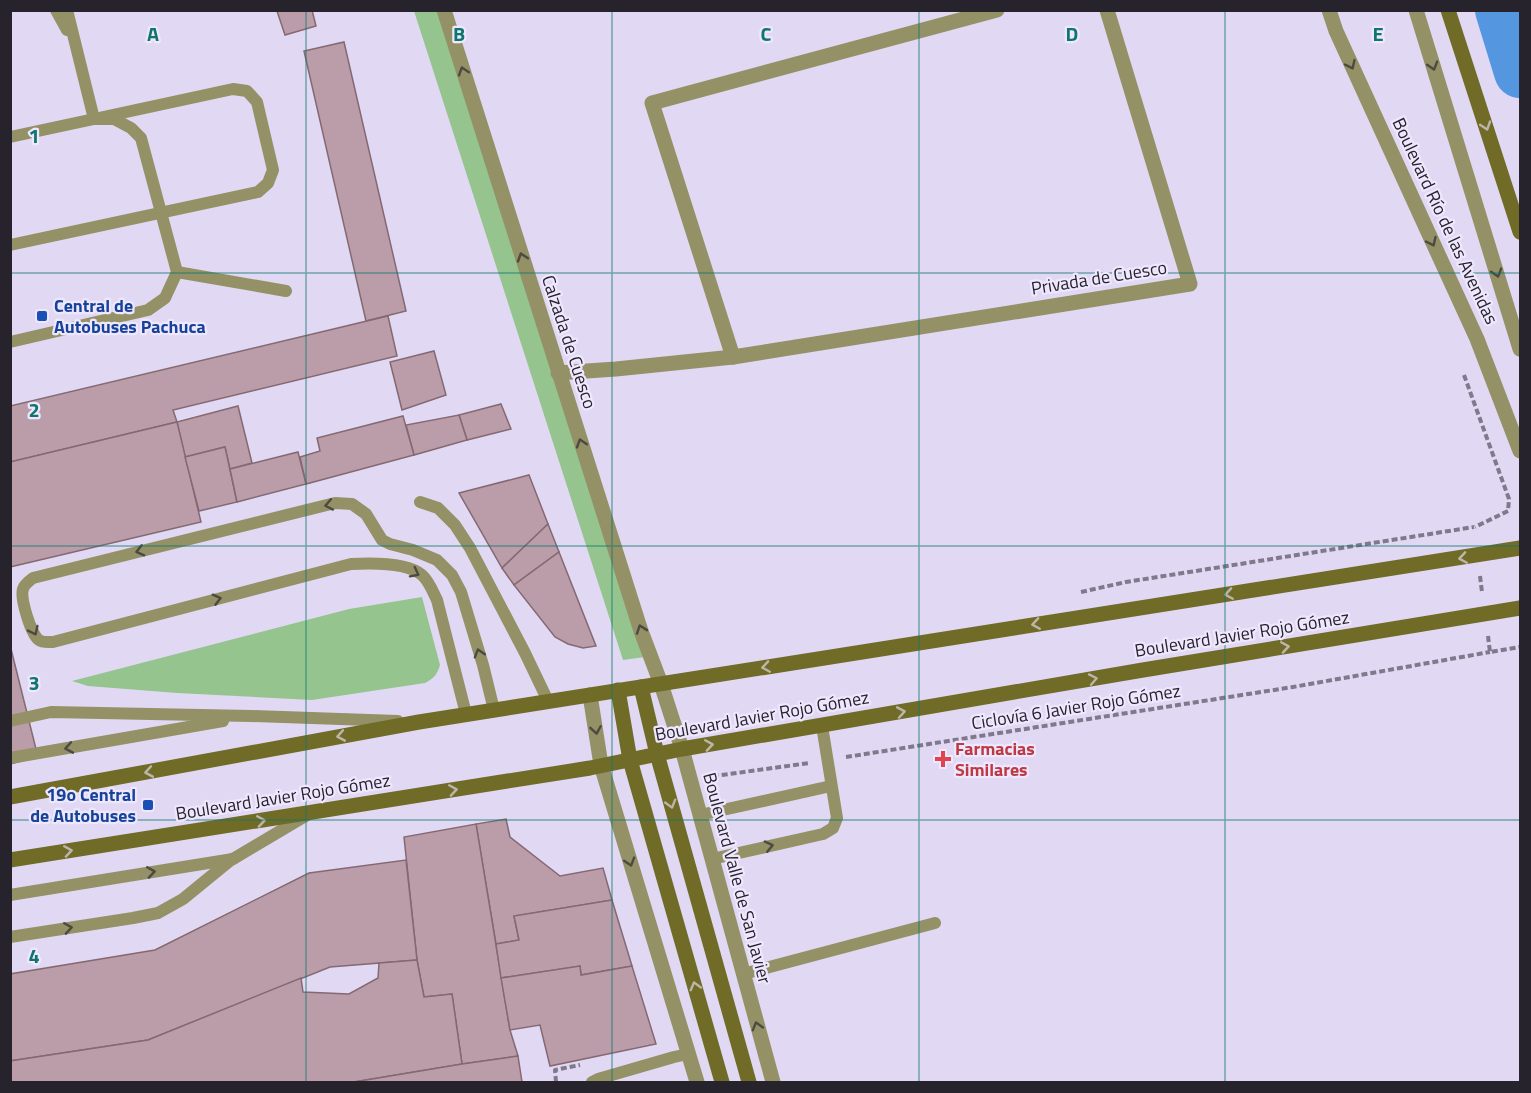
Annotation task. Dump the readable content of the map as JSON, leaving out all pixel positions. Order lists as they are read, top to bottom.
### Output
{
  "streets": {
    "main road": ["Boulevard Javier Rojo Gómez"],
    "street": [
      "Boulevard Río de las Avenidas",
      "Privada de Cuesco",
      "Calzada de Cuesco",
      "Boulevard Valle de San Javier"
    ],
    "path": ["Ciclovía 6 Javier Rojo Gómez"]
  },
  "crossings": [
    ["Privada de Cuesco", "Calzada de Cuesco"],
    ["Calzada de Cuesco", "Boulevard Valle de San Javier"],
    ["Boulevard Javier Rojo Gómez", "Ciclovía 6 Javier Rojo Gómez"],
    ["Boulevard Javier Rojo Gómez", "Boulevard Valle de San Javier"]
  ],
  "one_way": ["Calzada de Cuesco"],
  "places": {
    "transit": ["Central de Autobuses Pachuca", "19o Central de Autobuses"],
    "health": ["Farmacias Similares"]
  },
  "grid": {
    "columns": [
      "A",
      "B",
      "C",
      "D",
      "E"
    ],
    "rows": [
      "1",
      "2",
      "3",
      "4"
    ]
  }
}
